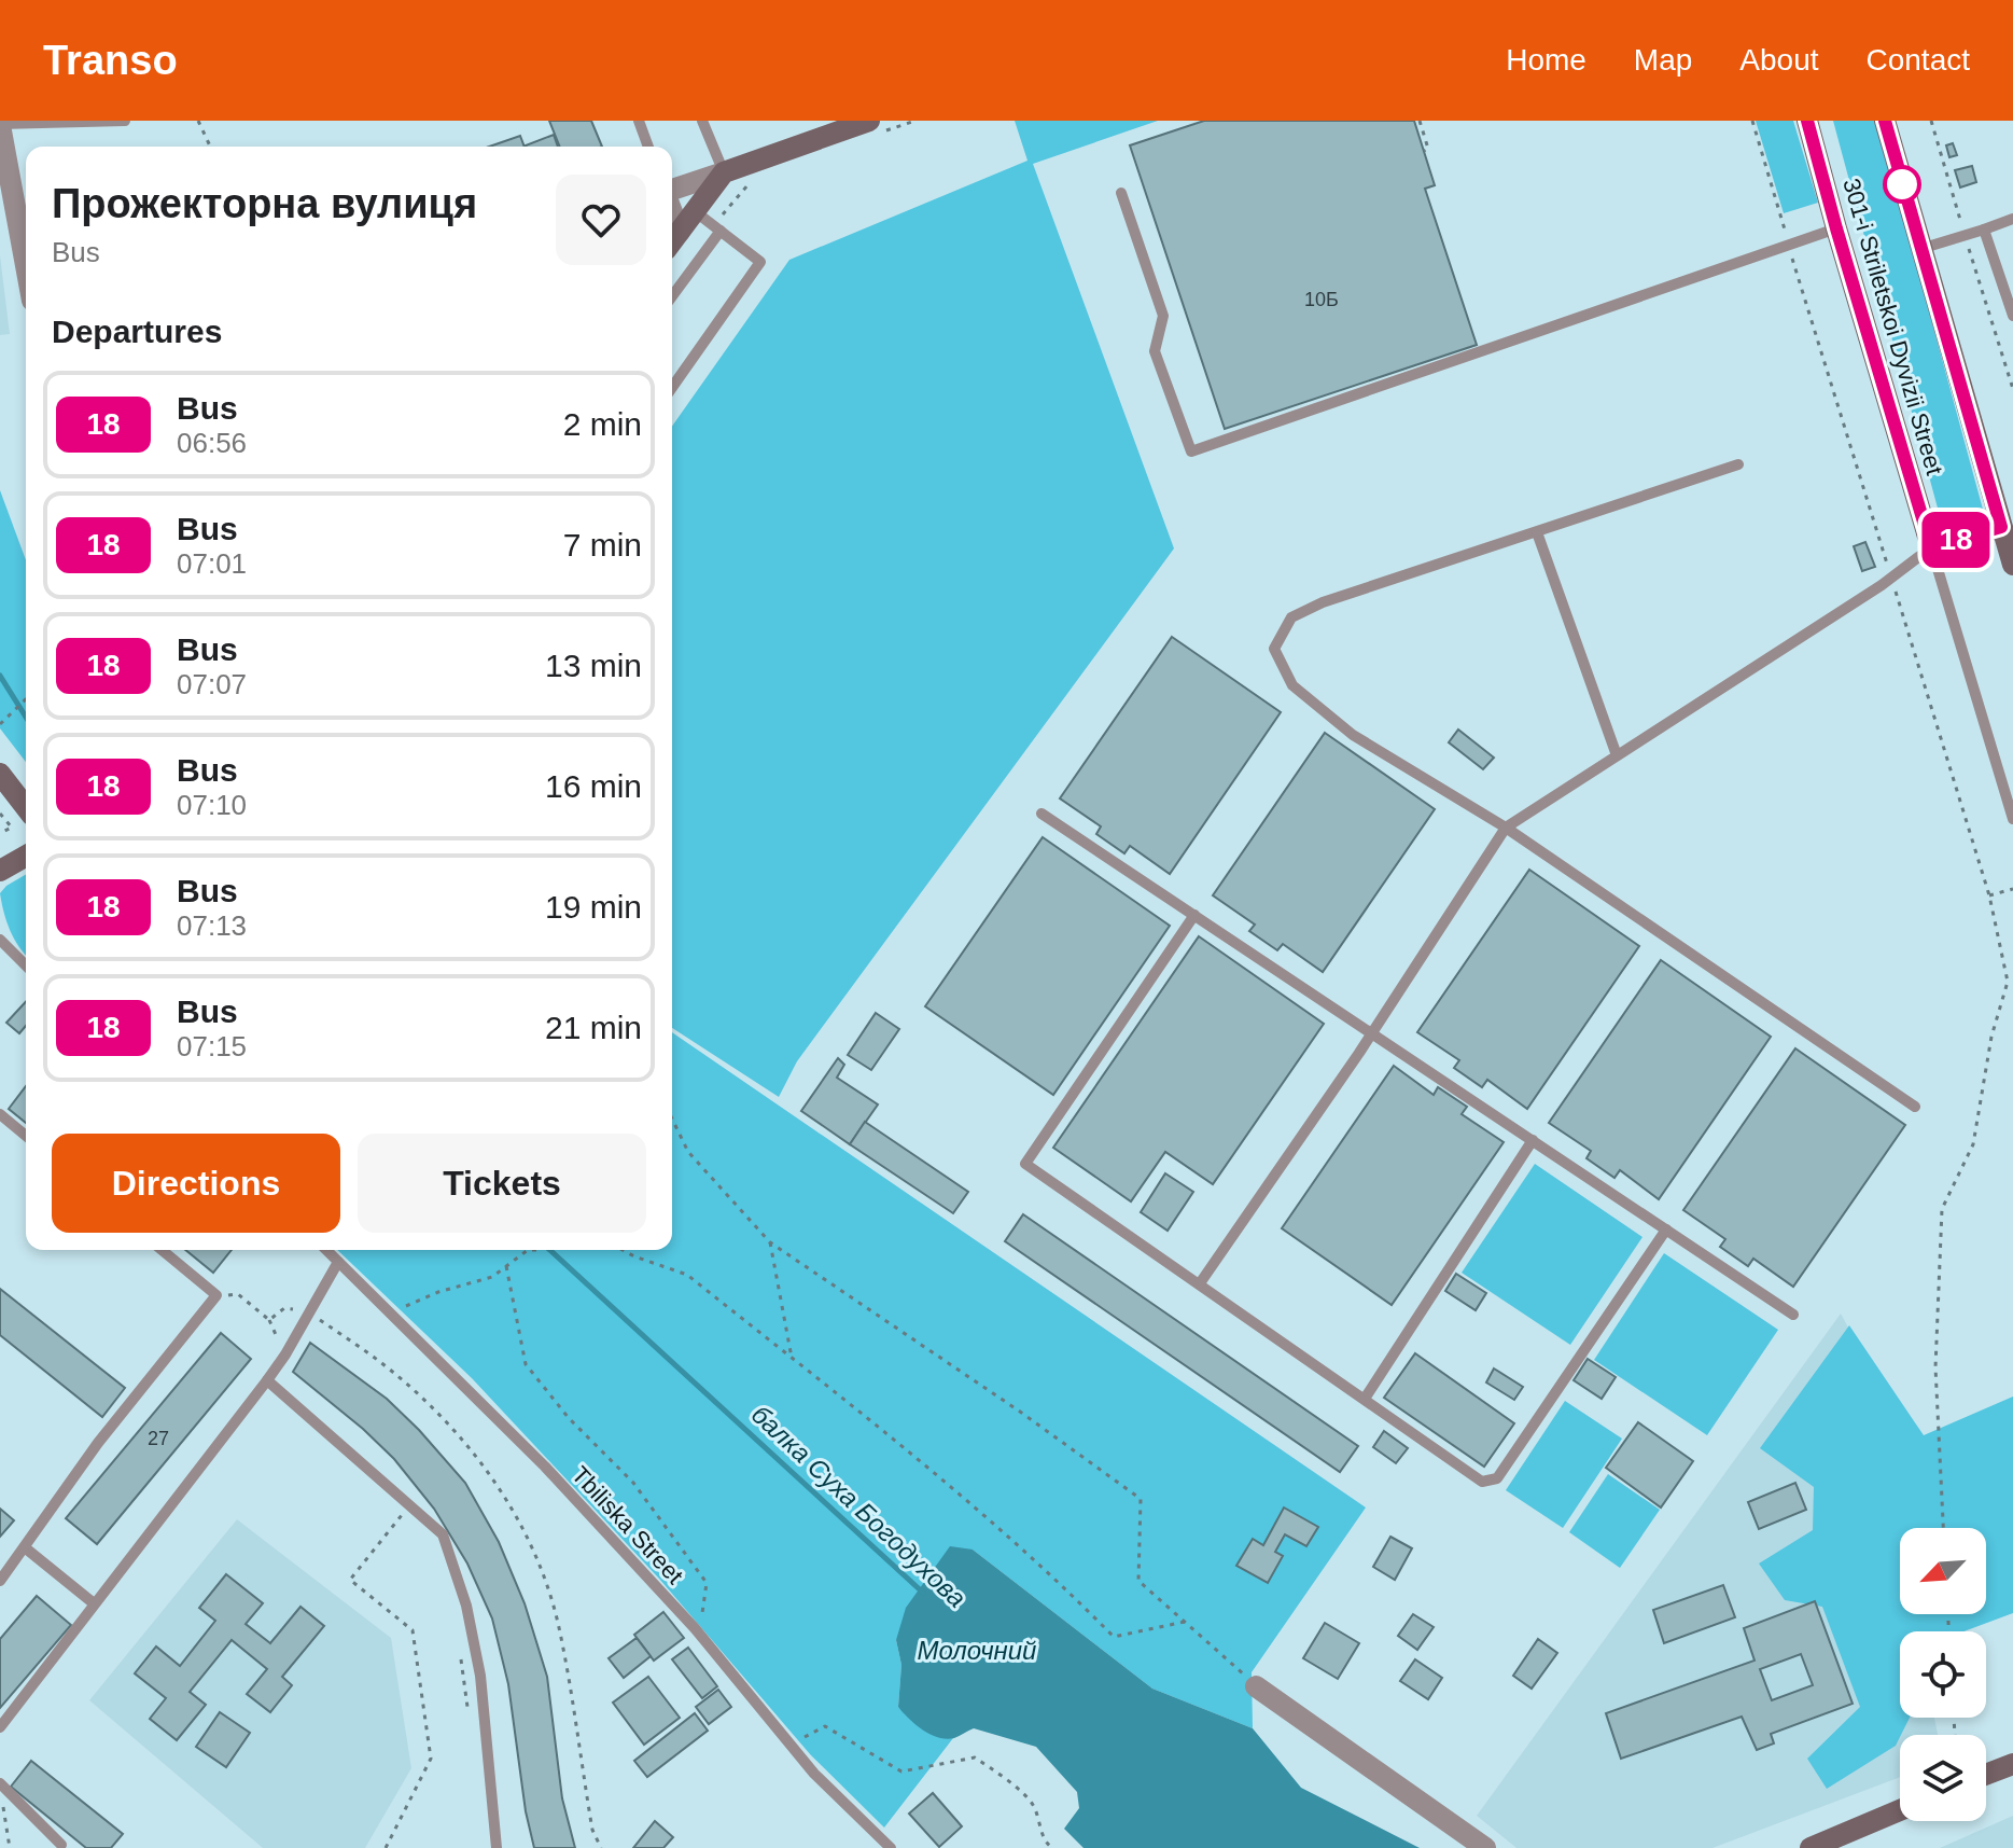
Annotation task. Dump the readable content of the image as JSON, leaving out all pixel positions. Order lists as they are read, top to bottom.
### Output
{
  "streets": {
    "street": ["301-i Striletskoi Dyvizii Street"],
    "lane": ["Tbiliska Street"]
  },
  "water": ["балка Суха Богодухова", "Молочний"],
  "lines": ["bus line 18"],
  "house_numbers": ["10Б", "27"],
  "north": "bottom left",
  "page": {
    "header": "Transo",
    "nav": [
      "Home",
      "Map",
      "About",
      "Contact"
    ],
    "on_map": "18",
    "heading": [
      ["Прожекторна вулиця", "Bus"],
      "Departures"
    ],
    "list": [
      {
        "mark": "18",
        "name": "Bus",
        "note": "06:56",
        "value": "2 min"
      },
      {
        "mark": "18",
        "name": "Bus",
        "note": "07:01",
        "value": "7 min"
      },
      {
        "mark": "18",
        "name": "Bus",
        "note": "07:07",
        "value": "13 min"
      },
      {
        "mark": "18",
        "name": "Bus",
        "note": "07:10",
        "value": "16 min"
      },
      {
        "mark": "18",
        "name": "Bus",
        "note": "07:13",
        "value": "19 min"
      },
      {
        "mark": "18",
        "name": "Bus",
        "note": "07:15",
        "value": "21 min"
      }
    ],
    "buttons": ["Directions", "Tickets"]
  }
}
